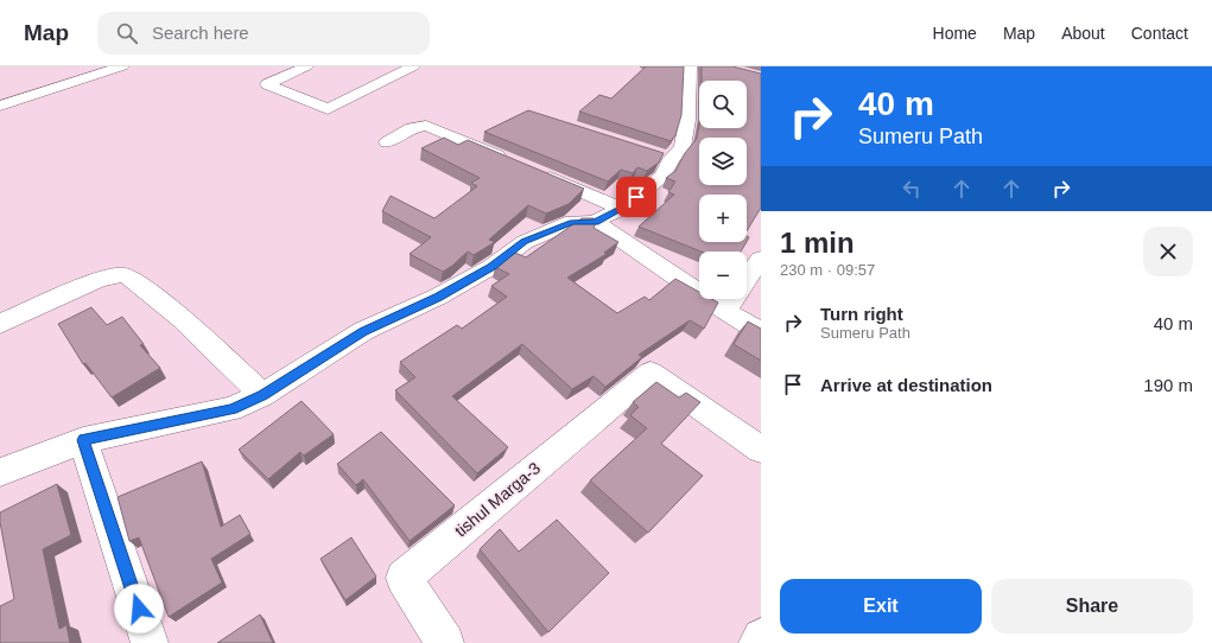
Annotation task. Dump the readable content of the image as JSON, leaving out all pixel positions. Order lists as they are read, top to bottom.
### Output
{
  "streets": {
    "street": ["tishul Marga-3"]
  },
  "page": {
    "header": "Map",
    "search": "Search here",
    "nav": [
      "Home",
      "Map",
      "About",
      "Contact"
    ],
    "turn": ["40 m", "Sumeru Path"],
    "map_buttons": ["+", "−"],
    "heading": ["1 min", "230 m · 09:57"],
    "list": [
      {
        "name": "Turn right",
        "note": "Sumeru Path",
        "value": "40 m"
      },
      {
        "name": "Arrive at destination",
        "value": "190 m"
      }
    ],
    "buttons": ["Exit", "Share"]
  }
}
